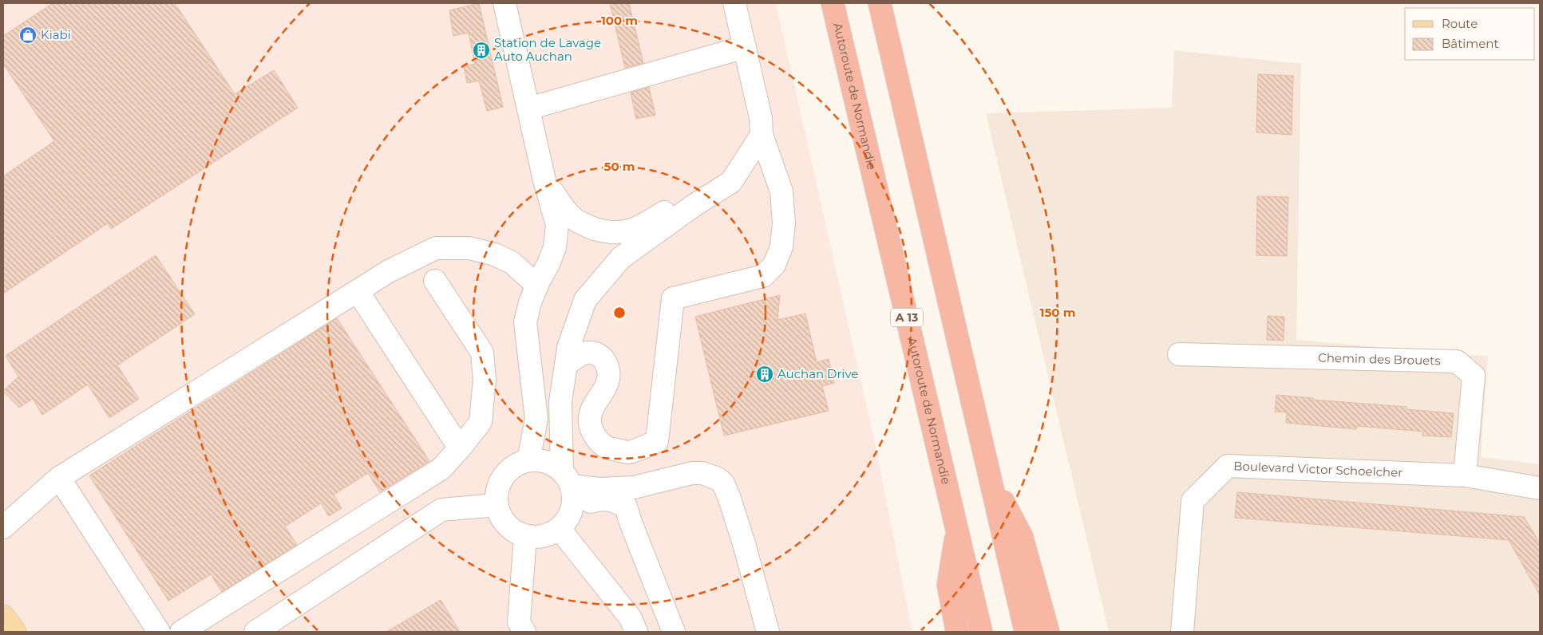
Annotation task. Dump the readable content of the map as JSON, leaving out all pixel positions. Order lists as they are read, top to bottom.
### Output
{
  "streets": {
    "highway": ["Autoroute de Normandie", "A 13"],
    "street": ["Chemin des Brouets", "Boulevard Victor Schoelcher"]
  },
  "crossings": [
    ["Chemin des Brouets", "Boulevard Victor Schoelcher"]
  ],
  "places": {
    "shop": ["Kiabi"],
    "building": ["Station de Lavage Auto Auchan", "Auchan Drive"]
  },
  "legend": ["Route", "Bâtiment"],
  "rings": ["100 m", "50 m", "150 m"]
}
